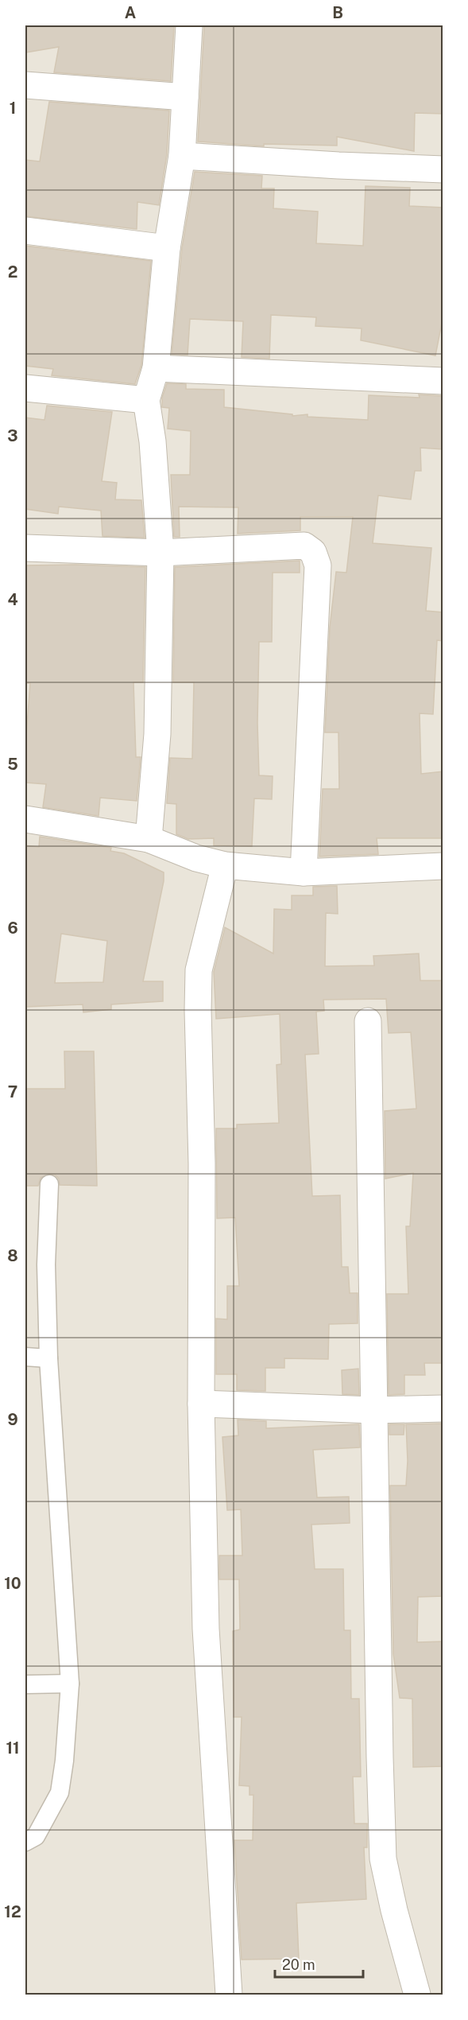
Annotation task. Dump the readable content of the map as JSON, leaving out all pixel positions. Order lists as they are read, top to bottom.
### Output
{
  "scale_bar": "20 m",
  "grid": {
    "columns": ["A", "B"],
    "rows": [
      "1",
      "2",
      "3",
      "4",
      "5",
      "6",
      "7",
      "8",
      "9",
      "10",
      "11",
      "12"
    ]
  }
}
